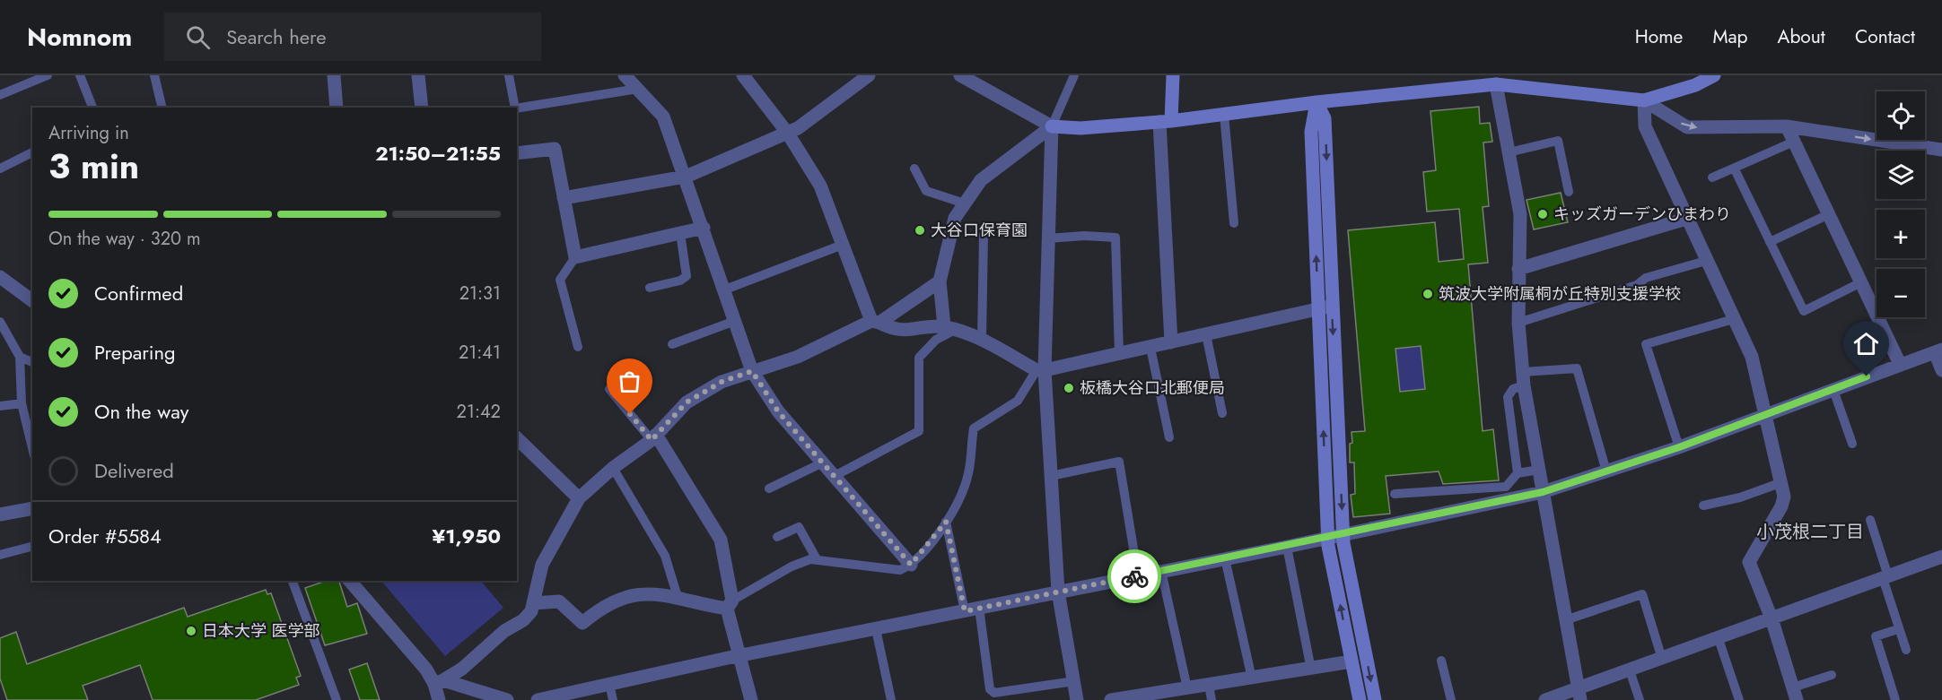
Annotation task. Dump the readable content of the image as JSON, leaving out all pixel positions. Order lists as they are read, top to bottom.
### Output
{
  "districts": ["小茂根二丁目"],
  "places": [
    "キッズガーデンひまわり",
    "大谷口保育園",
    "筑波大学附属桐が丘特別支援学校",
    "板橋大谷口北郵便局",
    "日本大学 医学部"
  ],
  "page": {
    "header": "Nomnom",
    "search": "Search here",
    "nav": [
      "Home",
      "Map",
      "About",
      "Contact"
    ],
    "map_buttons": ["+", "−"],
    "heading": ["3 min", "Arriving in", "21:50–21:55"],
    "panel": ["Order #5584", "¥1,950"],
    "bar": "On the way · 320 m",
    "list": [
      ["Confirmed", "21:31"],
      ["Preparing", "21:41"],
      ["On the way", "21:42"],
      "Delivered"
    ]
  }
}
